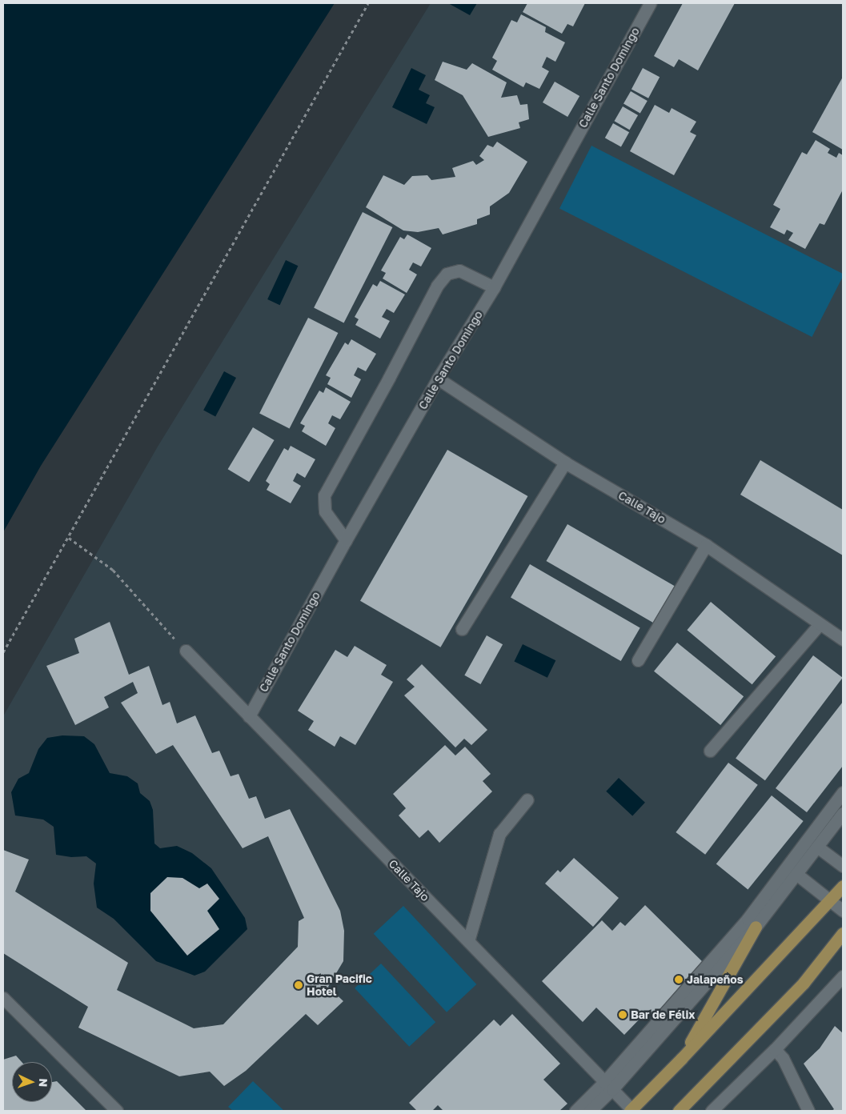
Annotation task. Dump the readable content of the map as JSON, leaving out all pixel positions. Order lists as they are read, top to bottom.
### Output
{
  "streets": {
    "street": ["Calle Santo Domingo", "Calle Tajo"]
  },
  "crossings": [
    ["Calle Santo Domingo", "Calle Tajo"]
  ],
  "places": ["Jalapeños", "Gran Pacific Hotel", "Bar de Félix"],
  "north": "right"
}
